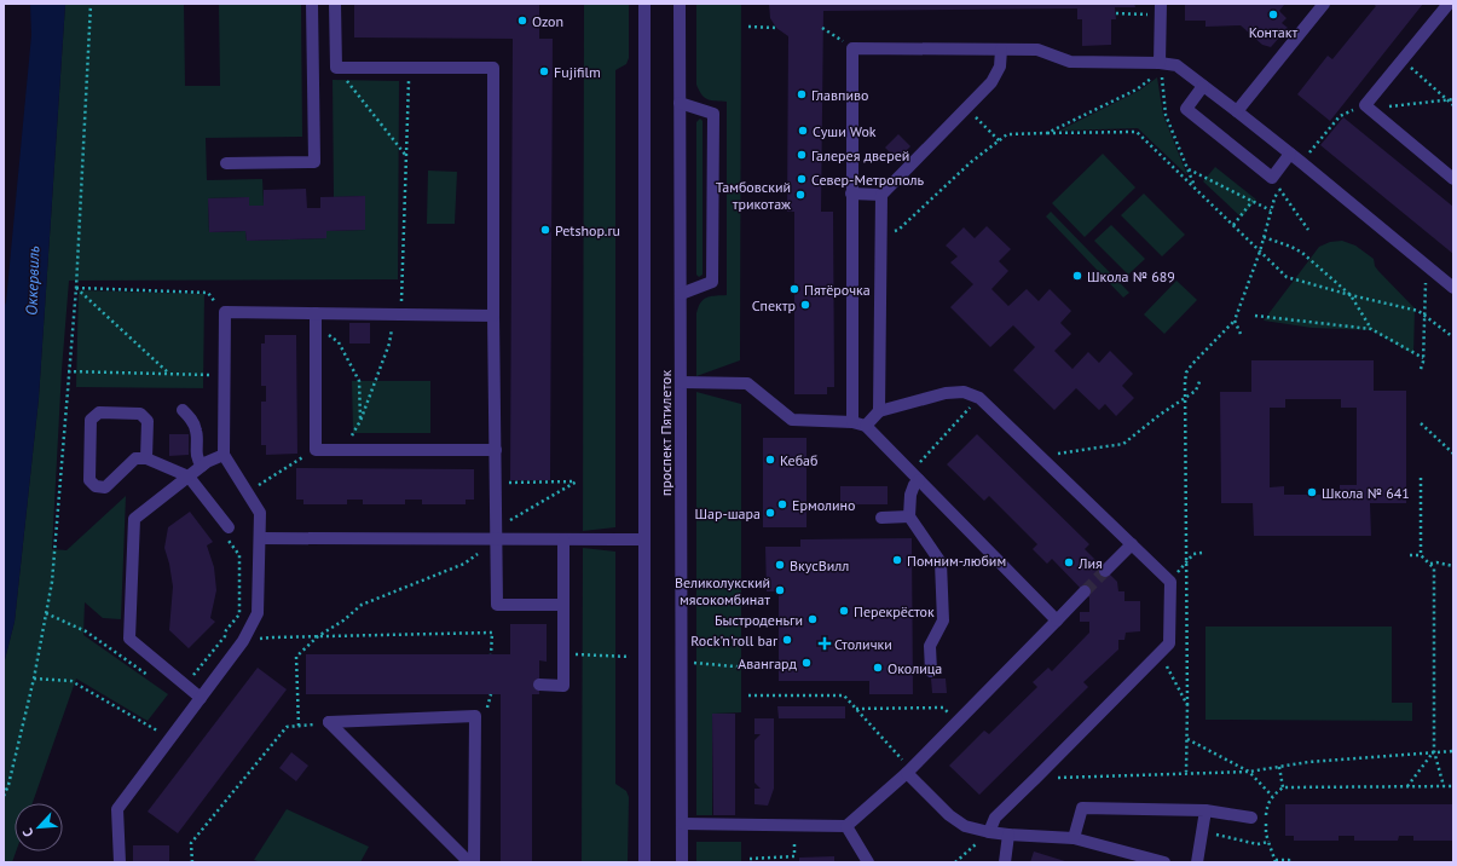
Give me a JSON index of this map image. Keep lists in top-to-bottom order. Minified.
{"streets":{"street":["проспект Пятилеток"]},"water":["Оккервиль"],"places":{"other":["Контакт","Ozon","Fujifilm","Главпиво","Суши Wok","Галерея дверей","Север-Метрополь","Тамбовский трикотаж","Petshop.ru","Школа № 689","Пятёрочка","Спектр","Кебаб","Школа № 641","Ермолино","Шар-шара","Помним-любим","Лия","ВкусВилл","Великолукский мясокомбинат","Перекрёсток","Быстроденьги","Rock'n'roll bar","Авангард","Околица"],"health":["Столички"]},"north":"bottom left"}
